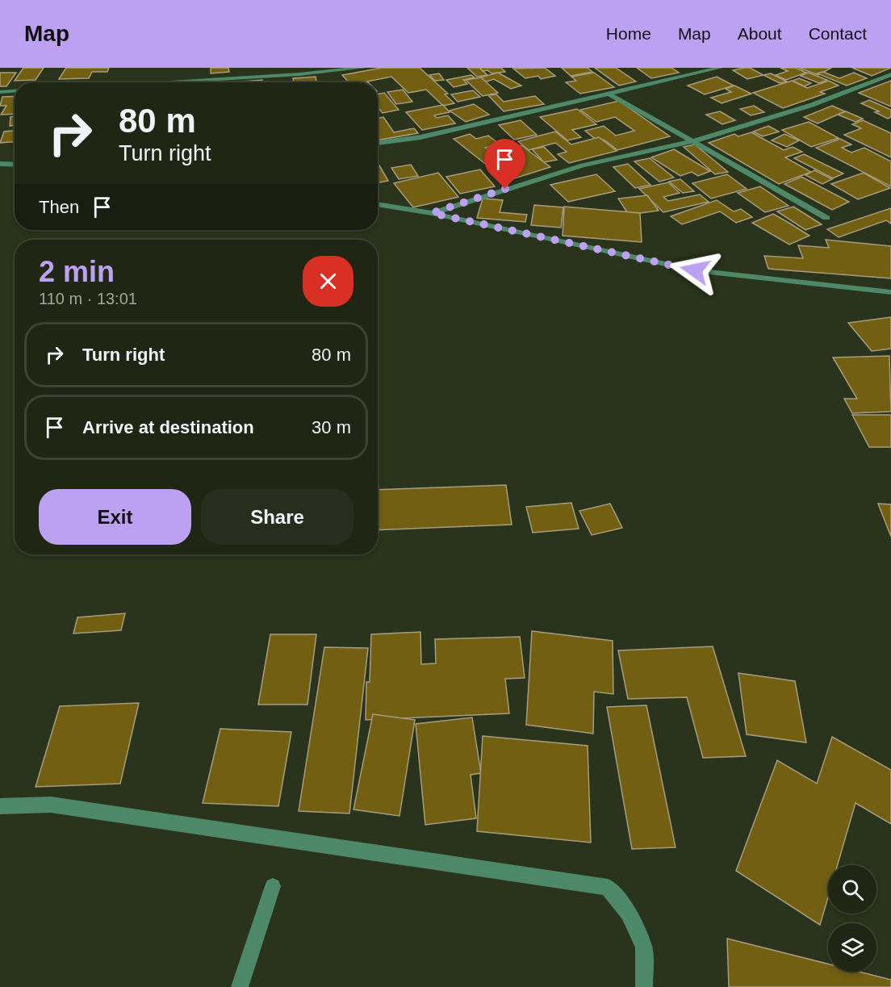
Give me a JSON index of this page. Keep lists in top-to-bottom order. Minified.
{"page":{"header":"Map","nav":["Home","Map","About","Contact"],"turn":["80 m","Turn right"],"then":"Then","heading":["2 min","110 m · 13:01"],"list":[{"name":"Turn right","value":"80 m"},{"name":"Arrive at destination","value":"30 m"}],"buttons":["Exit","Share"]}}
